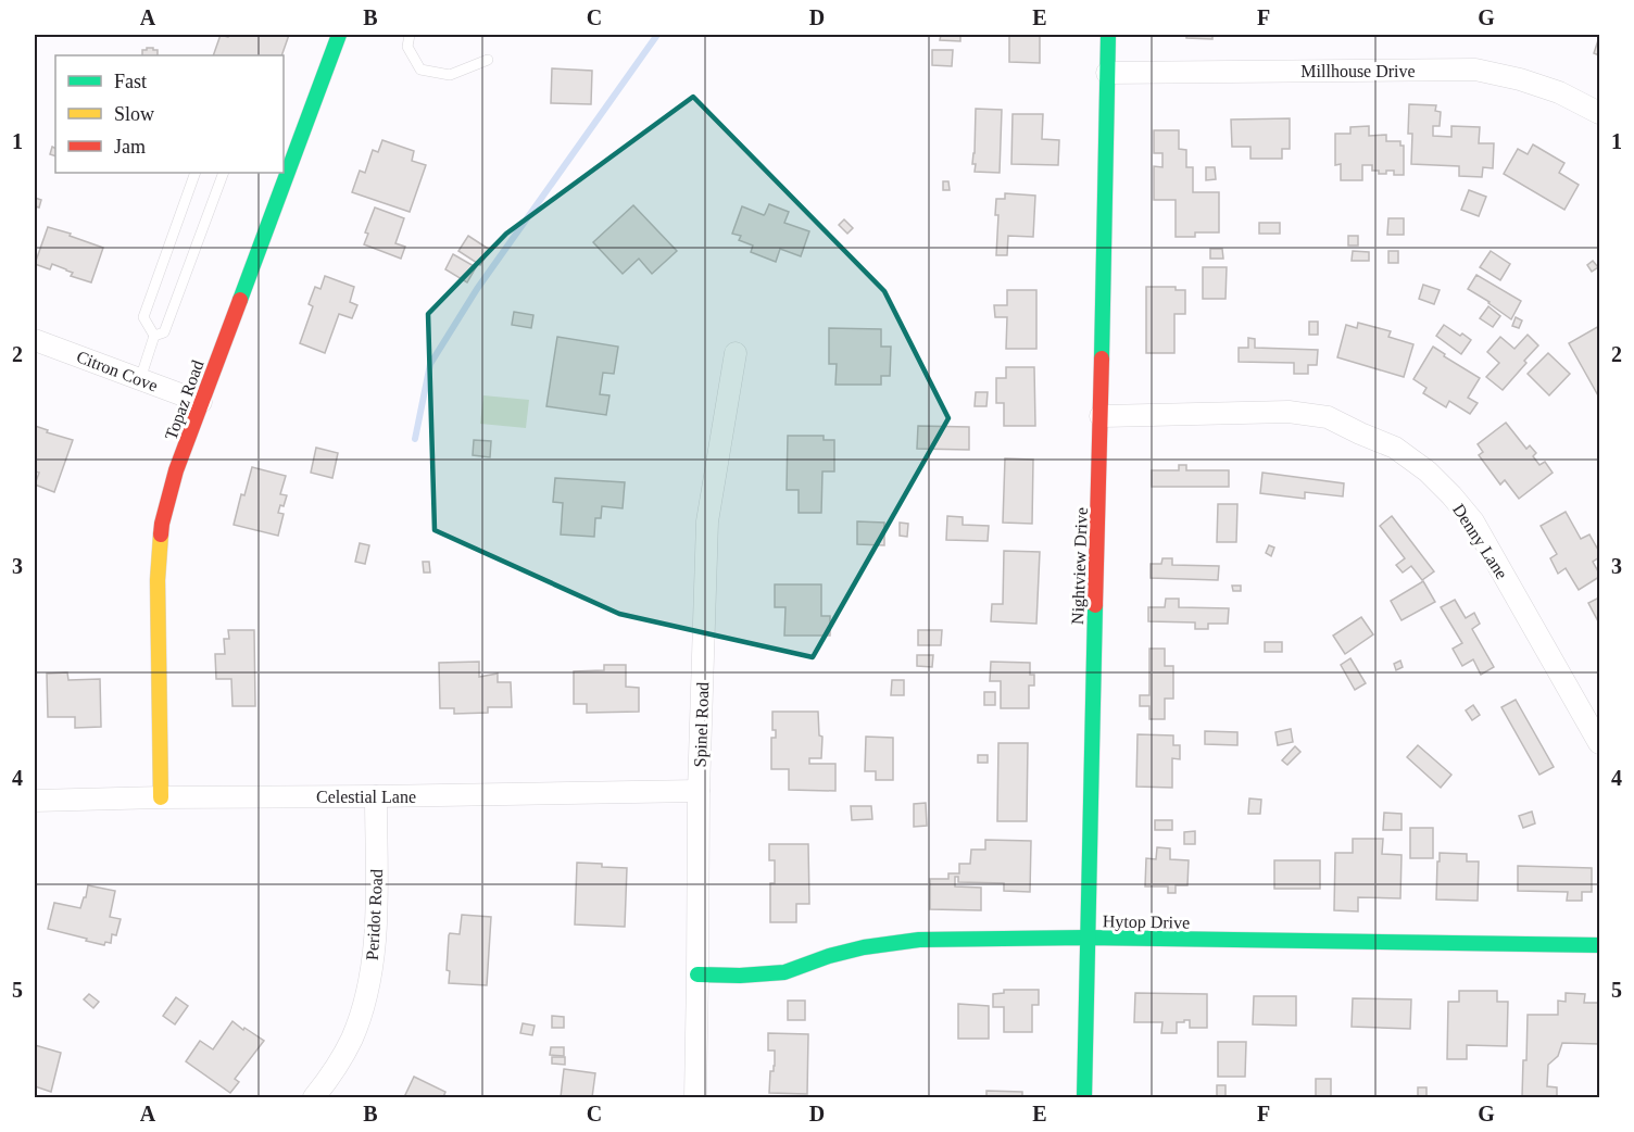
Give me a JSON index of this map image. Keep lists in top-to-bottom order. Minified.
{"streets":{"street":["Millhouse Drive","Citron Cove","Topaz Road","Denny Lane","Nightview Drive","Spinel Road","Celestial Lane","Peridot Road","Hytop Drive"]},"crossings":[["Millhouse Drive","Nightview Drive"],["Citron Cove","Topaz Road"],["Topaz Road","Celestial Lane"],["Denny Lane","Nightview Drive"],["Nightview Drive","Hytop Drive"],["Spinel Road","Celestial Lane"],["Spinel Road","Hytop Drive"],["Celestial Lane","Peridot Road"]],"legend":["Fast","Slow","Jam"],"grid":{"columns":["A","B","C","D","E","F","G"],"rows":["1","2","3","4","5"]}}
